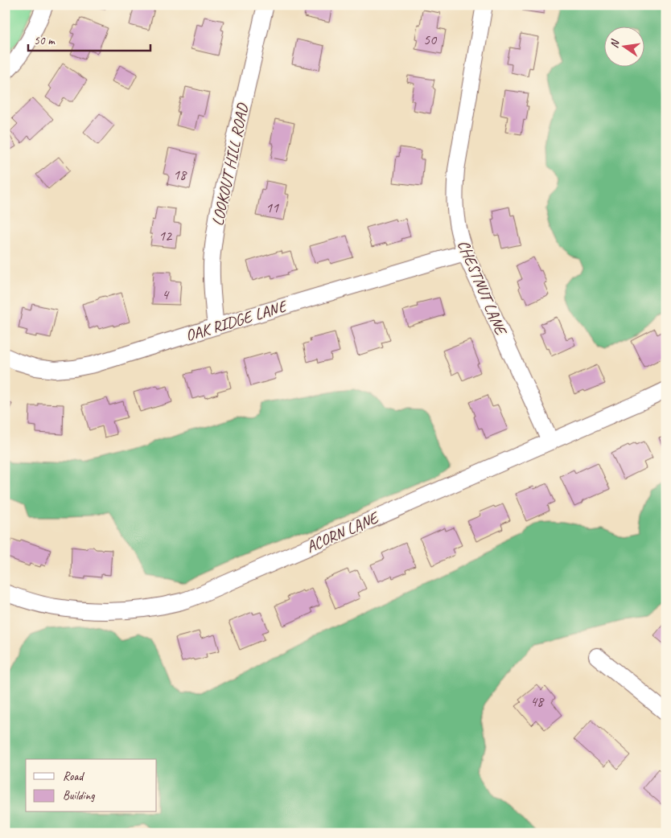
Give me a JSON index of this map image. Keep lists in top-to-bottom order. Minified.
{"streets":{"street":["LOOKOUT HILL ROAD","CHESTNUT LANE","OAK RIDGE LANE","ACORN LANE"]},"crossings":[["LOOKOUT HILL ROAD","OAK RIDGE LANE"],["CHESTNUT LANE","OAK RIDGE LANE"],["CHESTNUT LANE","ACORN LANE"]],"house_numbers":["50","18","11","12","4","48"],"legend":["Road","Building"],"scale_bar":"50 m","north":"left"}
